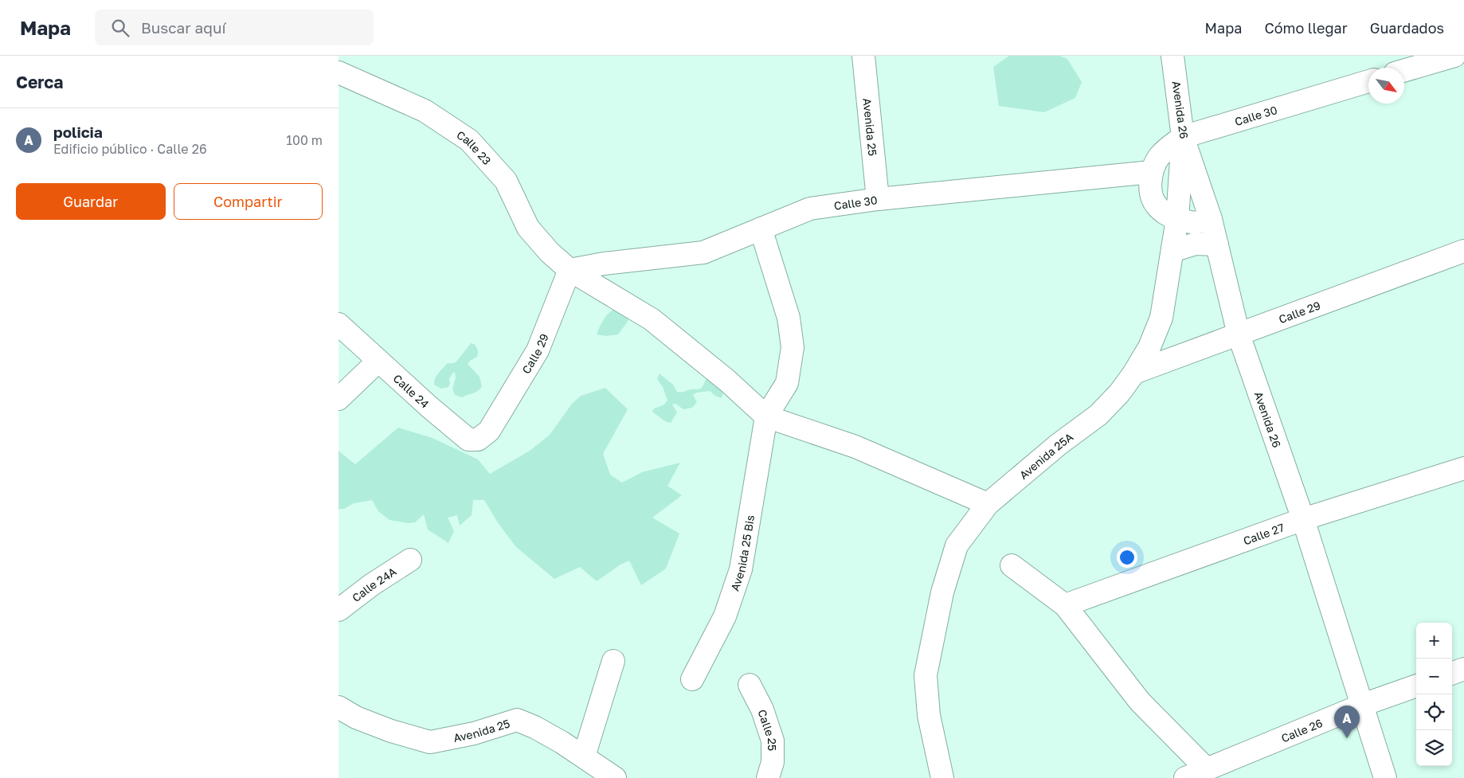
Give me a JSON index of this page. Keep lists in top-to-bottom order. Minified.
{"streets":{"street":["Avenida 26","Calle 30","Avenida 25","Calle 23","Calle 29","Calle 24","Avenida 25A","Calle 27","Avenida 25 Bis","Calle 24A","Calle 26","Calle 25"]},"crossings":[["Avenida 26","Calle 30"],["Avenida 26","Calle 29"],["Avenida 26","Avenida 25A"],["Avenida 26","Calle 27"],["Avenida 26","Calle 26"],["Calle 30","Avenida 25"],["Calle 30","Calle 23"],["Calle 30","Calle 29"],["Calle 30","Avenida 25A"],["Calle 23","Calle 29"],["Calle 23","Avenida 25 Bis"],["Calle 29","Calle 24"],["Calle 29","Avenida 25A"]],"north":"bottom right","page":{"header":"Mapa","search":"Buscar aquí","nav":["Mapa","Cómo llegar","Guardados"],"heading":"Cerca","list":[{"mark":"A","name":"policia","note":"Edificio público · Calle 26","value":"100 m"}],"buttons":["Guardar","Compartir"],"map_buttons":["+","−"],"pins":"A"}}
